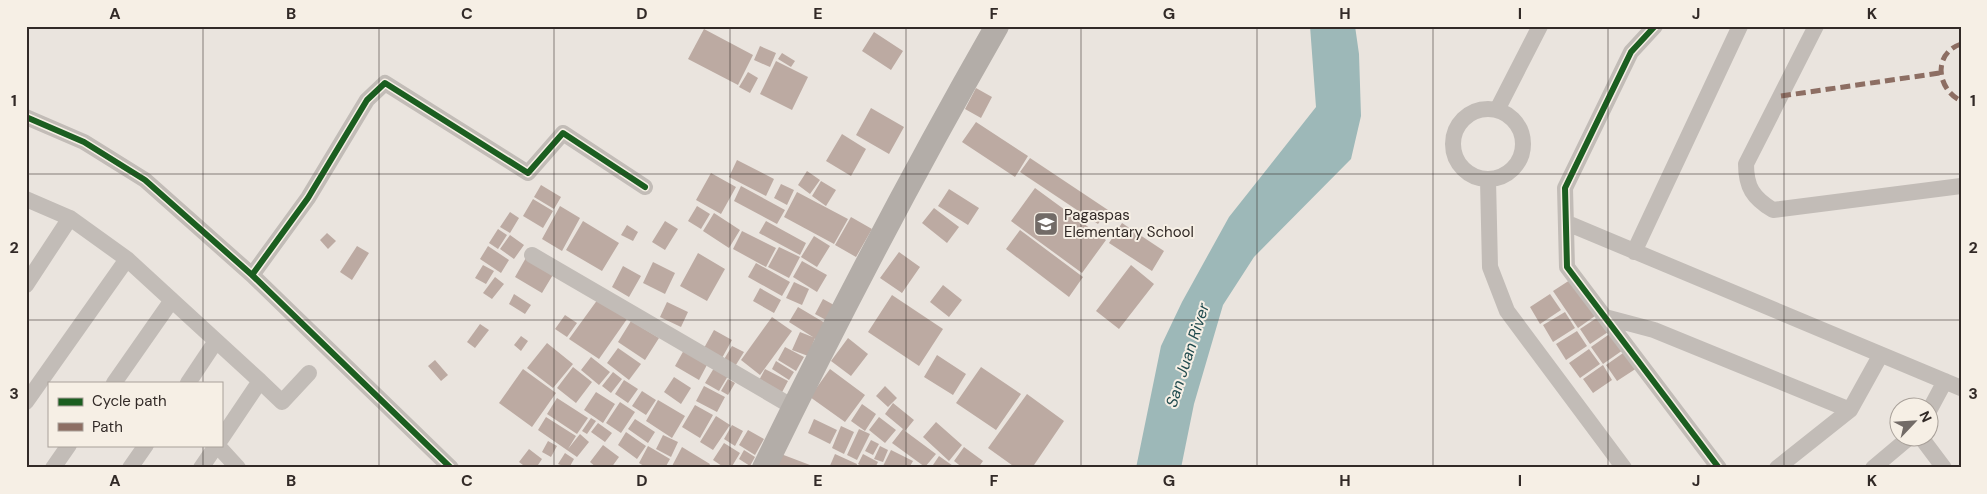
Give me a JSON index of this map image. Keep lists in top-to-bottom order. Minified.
{"water":["San Juan River"],"places":{"school or university":["Pagaspas Elementary School"]},"legend":["Cycle path","Path"],"north":"top right","grid":{"columns":["A","B","C","D","E","F","G","H","I","J","K"],"rows":["1","2","3"]}}
